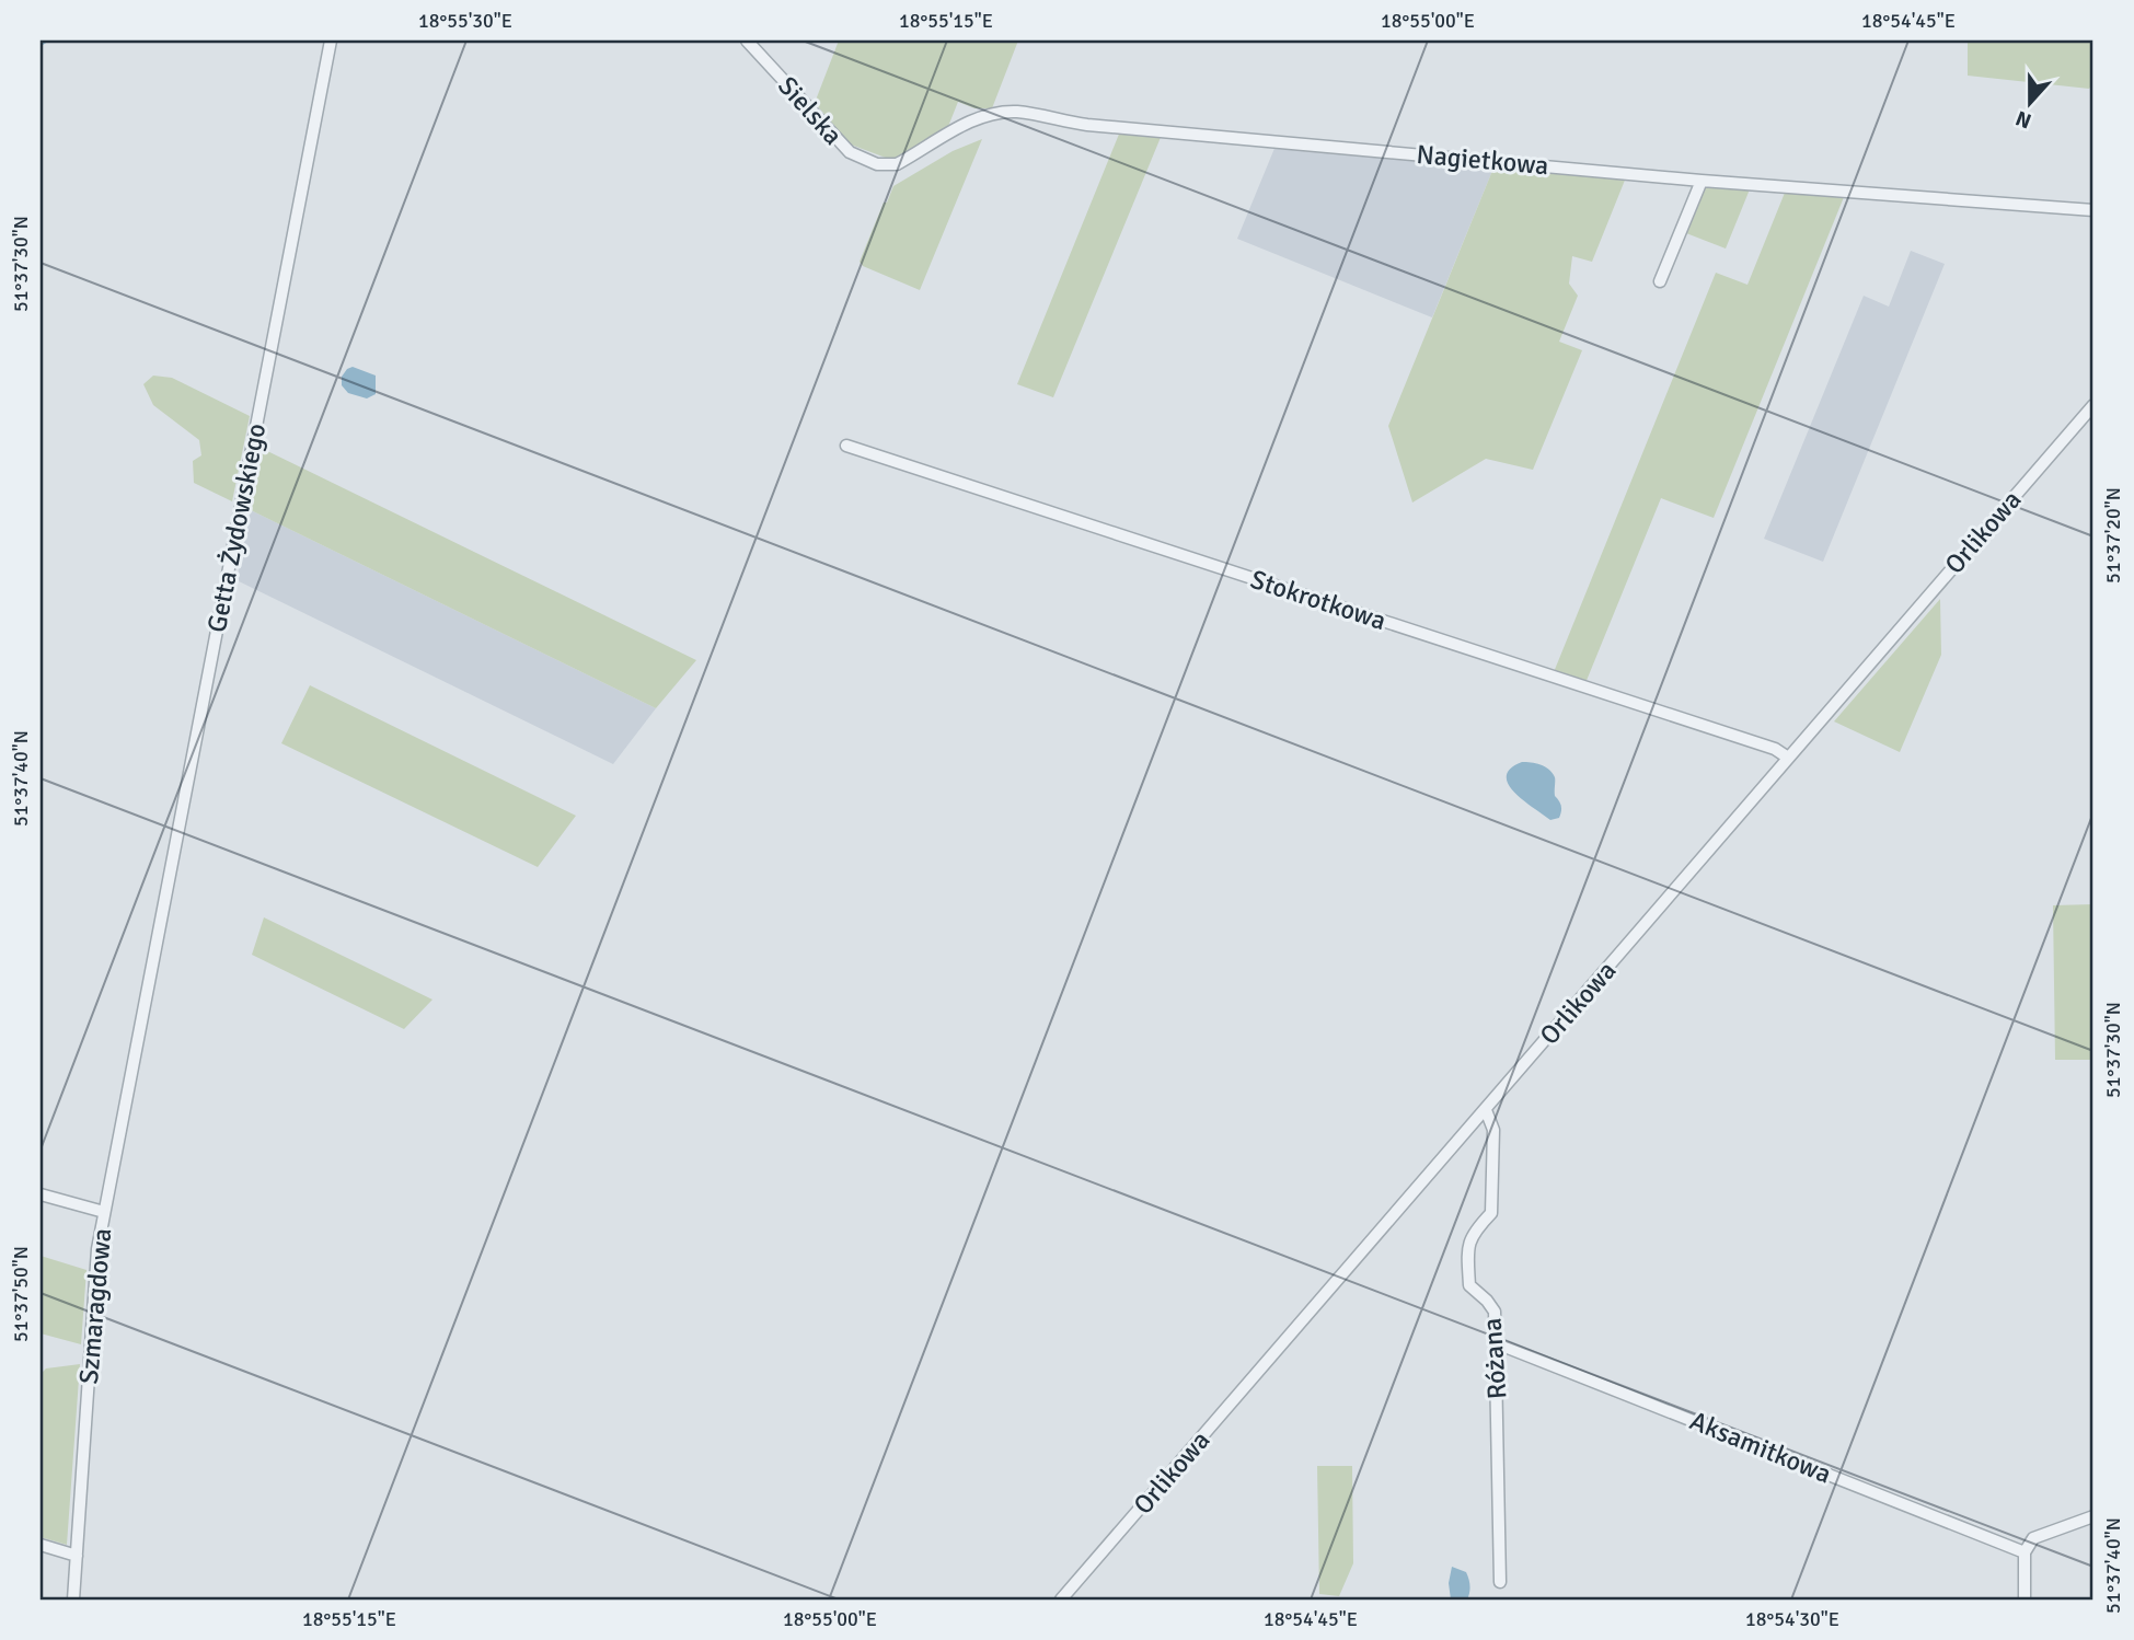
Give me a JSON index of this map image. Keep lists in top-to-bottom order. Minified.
{"streets":{"street":["Sielska","Nagietkowa","Getta Żydowskiego","Orlikowa","Stokrotkowa","Szmaragdowa","Różana","Aksamitkowa"]},"crossings":[["Sielska","Nagietkowa"],["Getta Żydowskiego","Szmaragdowa"],["Orlikowa","Stokrotkowa"],["Orlikowa","Różana"],["Różana","Aksamitkowa"]],"north":"bottom","coordinates":["18°55'30\"E","18°55'15\"E","18°55'00\"E","18°54'45\"E","51°37'30\"N","51°37'20\"N","51°37'40\"N","51°37'50\"N","18°54'30\"E"]}
